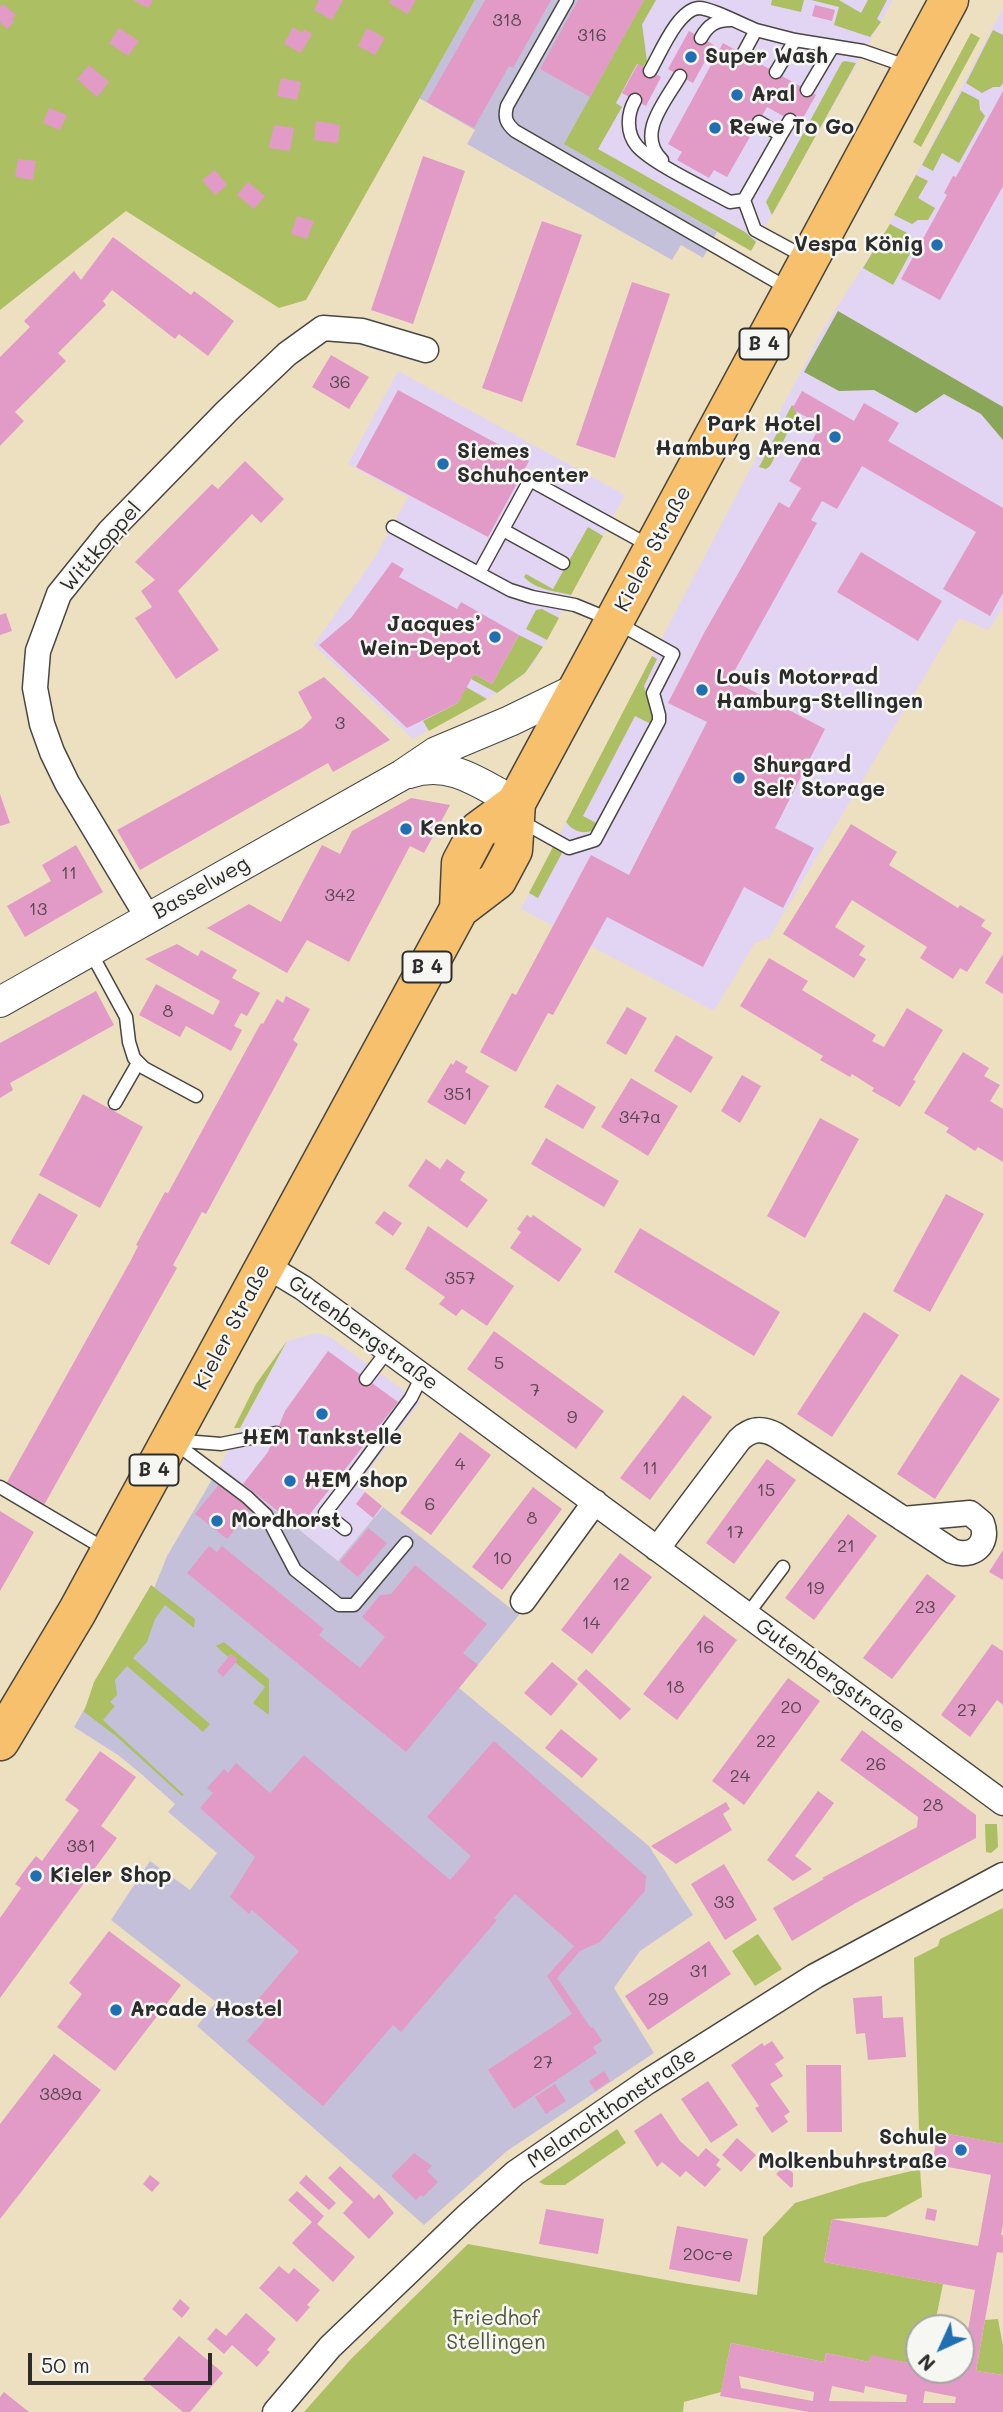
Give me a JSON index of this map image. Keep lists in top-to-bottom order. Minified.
{"streets":{"main road":["B 4","Kieler Straße"],"street":["Wittkoppel","Basselweg","Gutenbergstraße","Melanchthonstraße"]},"crossings":[["Wittkoppel","Basselweg"],["Kieler Straße","Basselweg"],["Kieler Straße","Gutenbergstraße"]],"parks":["Friedhof Stellingen"],"places":["Super Wash","Aral","Rewe To Go","Vespa König","Park Hotel Hamburg Arena","Siemes Schuhcenter","Jacques’ Wein-Depot","Louis Motorrad Hamburg-Stellingen","Shurgard Self Storage","Kenko","HEM Tankstelle","HEM shop","Mordhorst","Kieler Shop","Arcade Hostel","Schule Molkenbuhrstraße"],"house_numbers":["318","316","36","3","11","342","13","8","351","347a","357","5","7","9","4","11","15","6","8","17","21","10","12","19","23","14","16","18","20","27","22","26","24","28","381","33","31","29","27","389a","20c-e"],"scale_bar":"50 m","north":"bottom left"}
